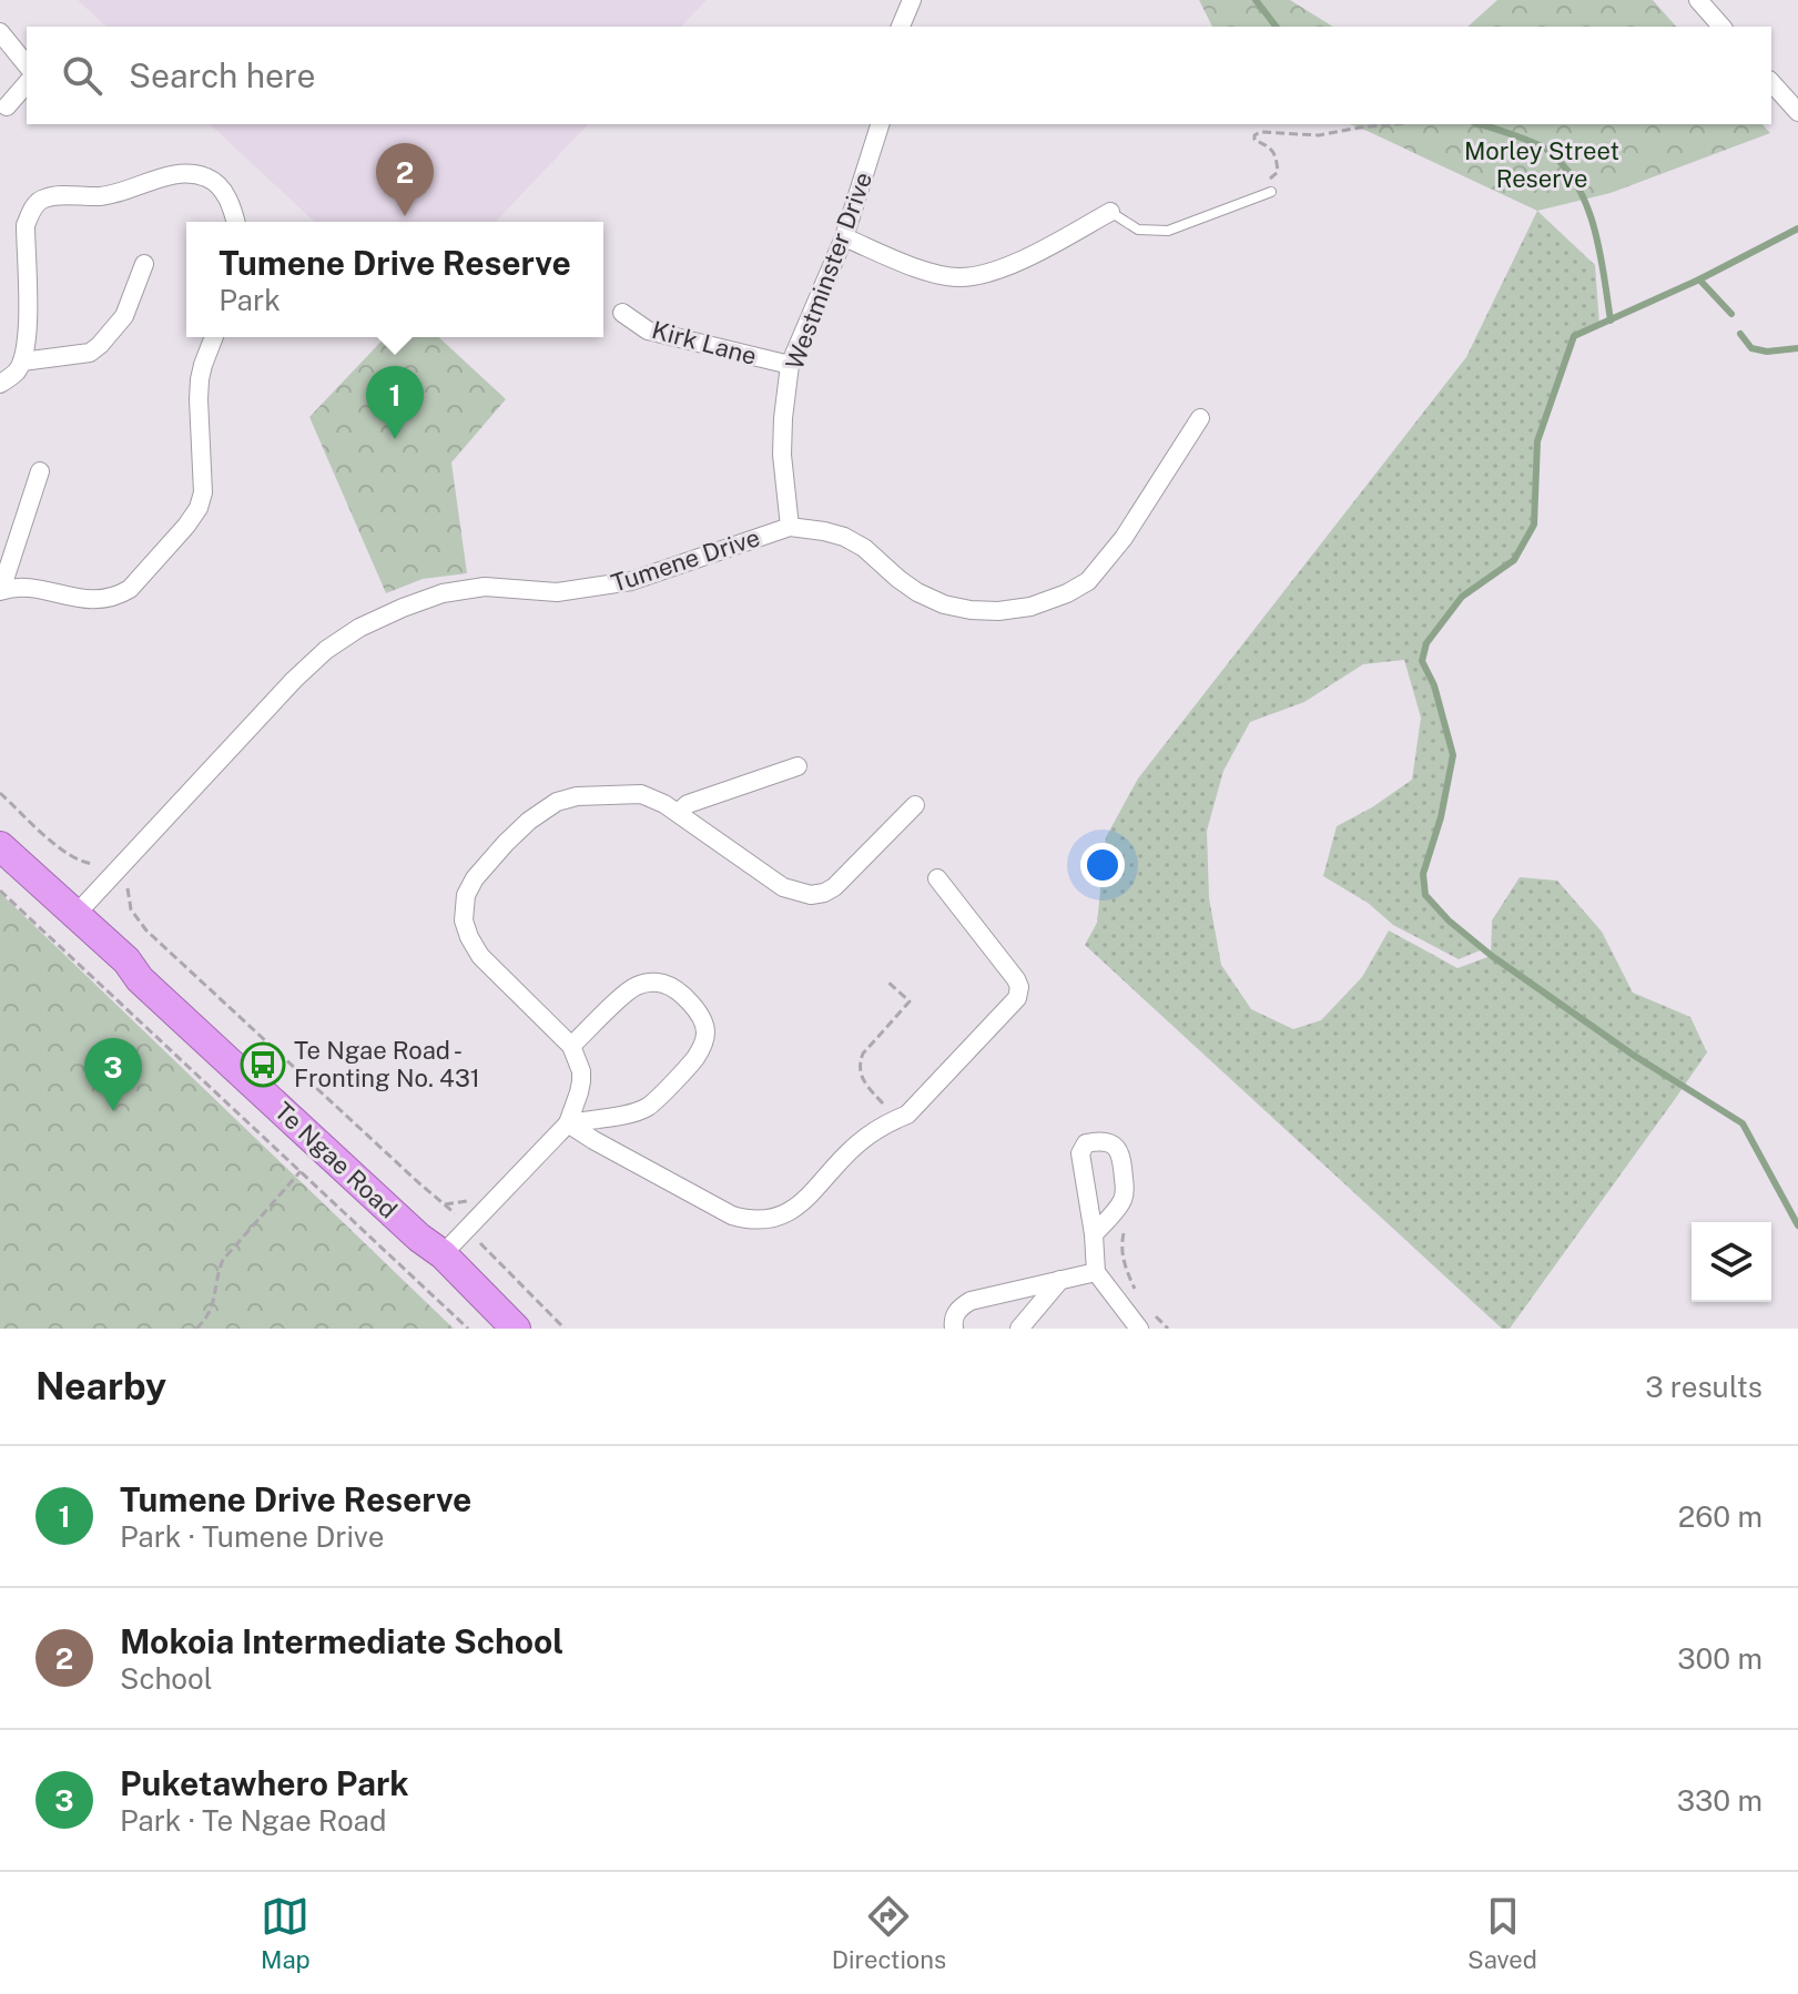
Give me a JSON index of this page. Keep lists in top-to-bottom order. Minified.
{"streets":{"highway":["Te Ngae Road"],"street":["Westminster Drive","Kirk Lane","Tumene Drive"]},"crossings":[["Westminster Drive","Kirk Lane"],["Westminster Drive","Tumene Drive"],["Tumene Drive","Te Ngae Road"]],"parks":["Morley Street Reserve"],"places":{"bus stop":["Te Ngae Road - Fronting No. 431"]},"page":{"search":"Search here","pins":["2","1","3"],"popup":["Tumene Drive Reserve","Park"],"heading":["Nearby","3 results"],"list":[{"mark":"1","name":"Tumene Drive Reserve","note":"Park · Tumene Drive","value":"260 m"},{"mark":"2","name":"Mokoia Intermediate School","note":"School","value":"300 m"},{"mark":"3","name":"Puketawhero Park","note":"Park · Te Ngae Road","value":"330 m"}],"nav":["Map","Directions","Saved"]}}
